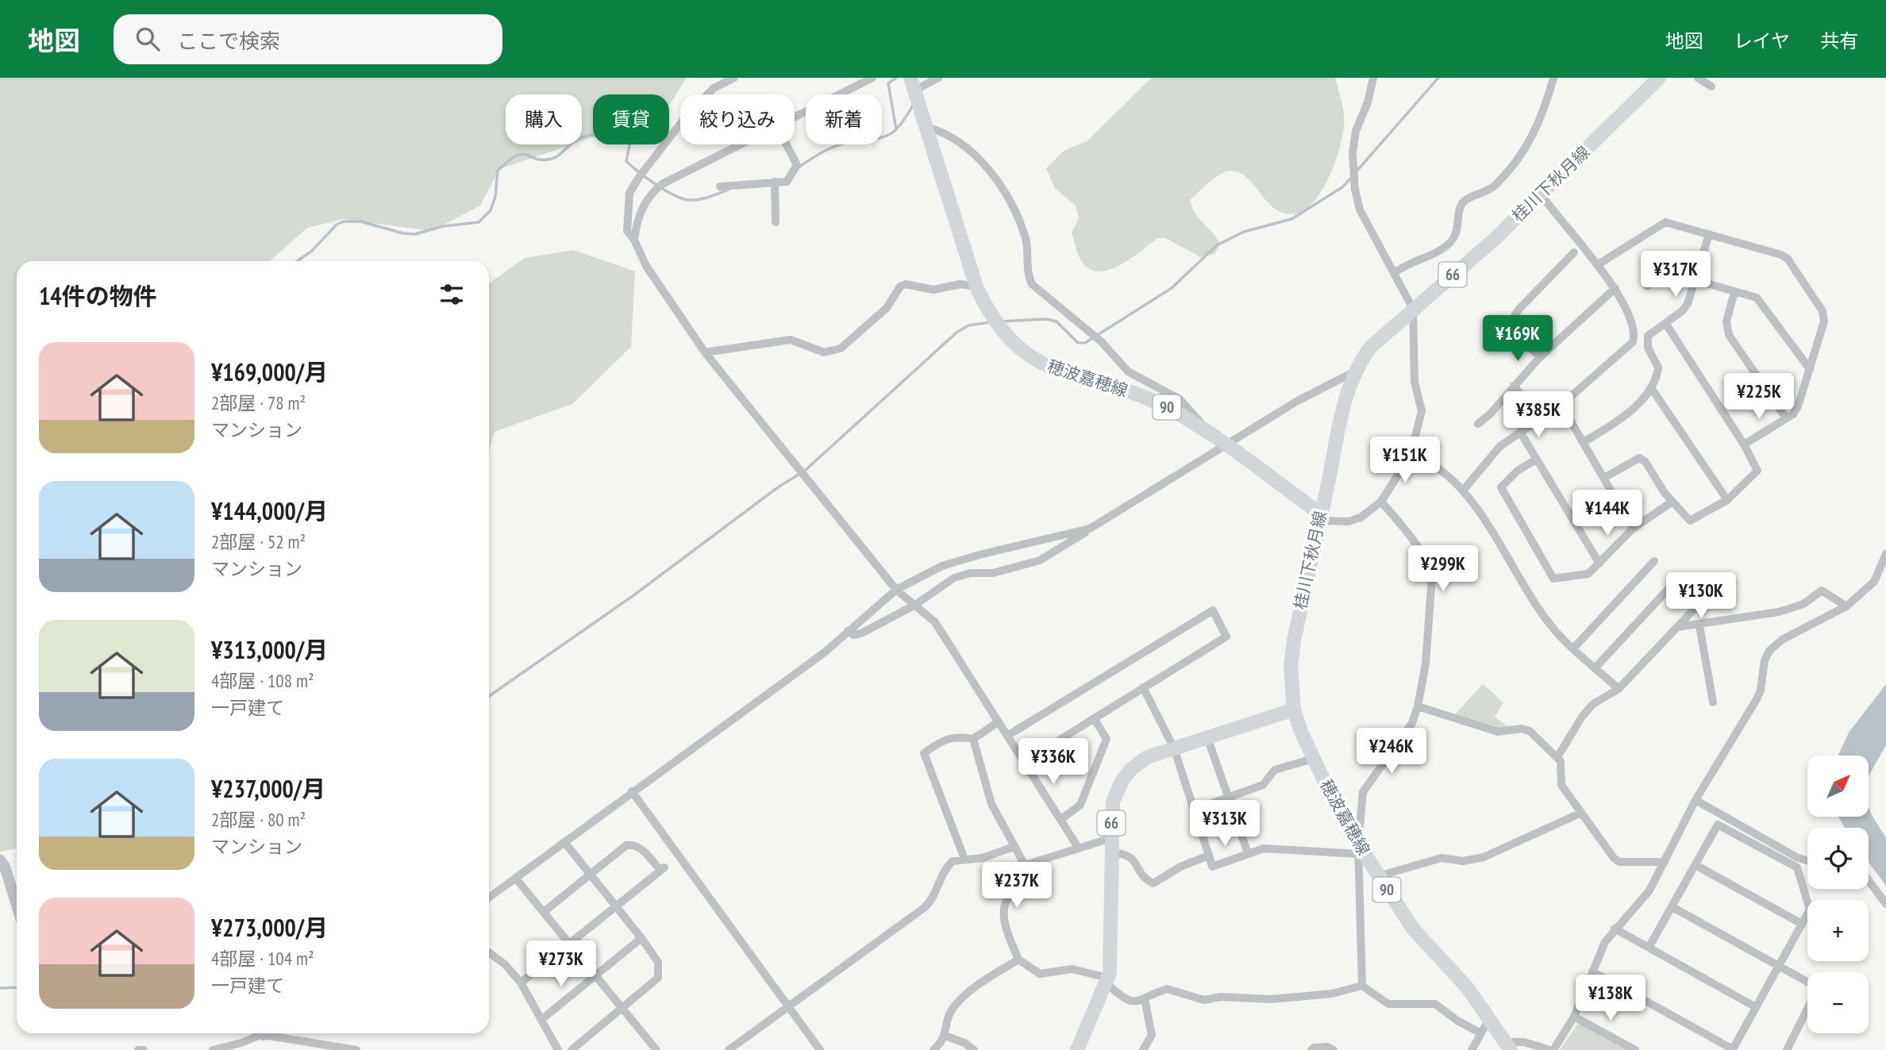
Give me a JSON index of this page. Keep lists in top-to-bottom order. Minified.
{"streets":{"main road":["桂川下秋月線","66","穂波嘉穂線","90"]},"crossings":[["桂川下秋月線","66"],["桂川下秋月線","穂波嘉穂線"],["66","穂波嘉穂線"]],"north":"top right","page":{"header":"地図","search":"ここで検索","nav":["地図","レイヤ","共有"],"chip":["購入","賃貸","絞り込み","新着"],"price":["¥317K","¥169K","¥225K","¥385K","¥151K","¥144K","¥299K","¥130K","¥246K","¥336K","¥313K","¥237K","¥273K","¥138K"],"heading":"14件の物件","list":[{"name":"¥169,000/月","note":"2部屋 · 78 m² · マンション"},{"name":"¥144,000/月","note":"2部屋 · 52 m² · マンション"},{"name":"¥313,000/月","note":"4部屋 · 108 m² · 一戸建て"},{"name":"¥237,000/月","note":"2部屋 · 80 m² · マンション"},{"name":"¥273,000/月","note":"4部屋 · 104 m² · 一戸建て"}],"map_buttons":["+","−"]}}
